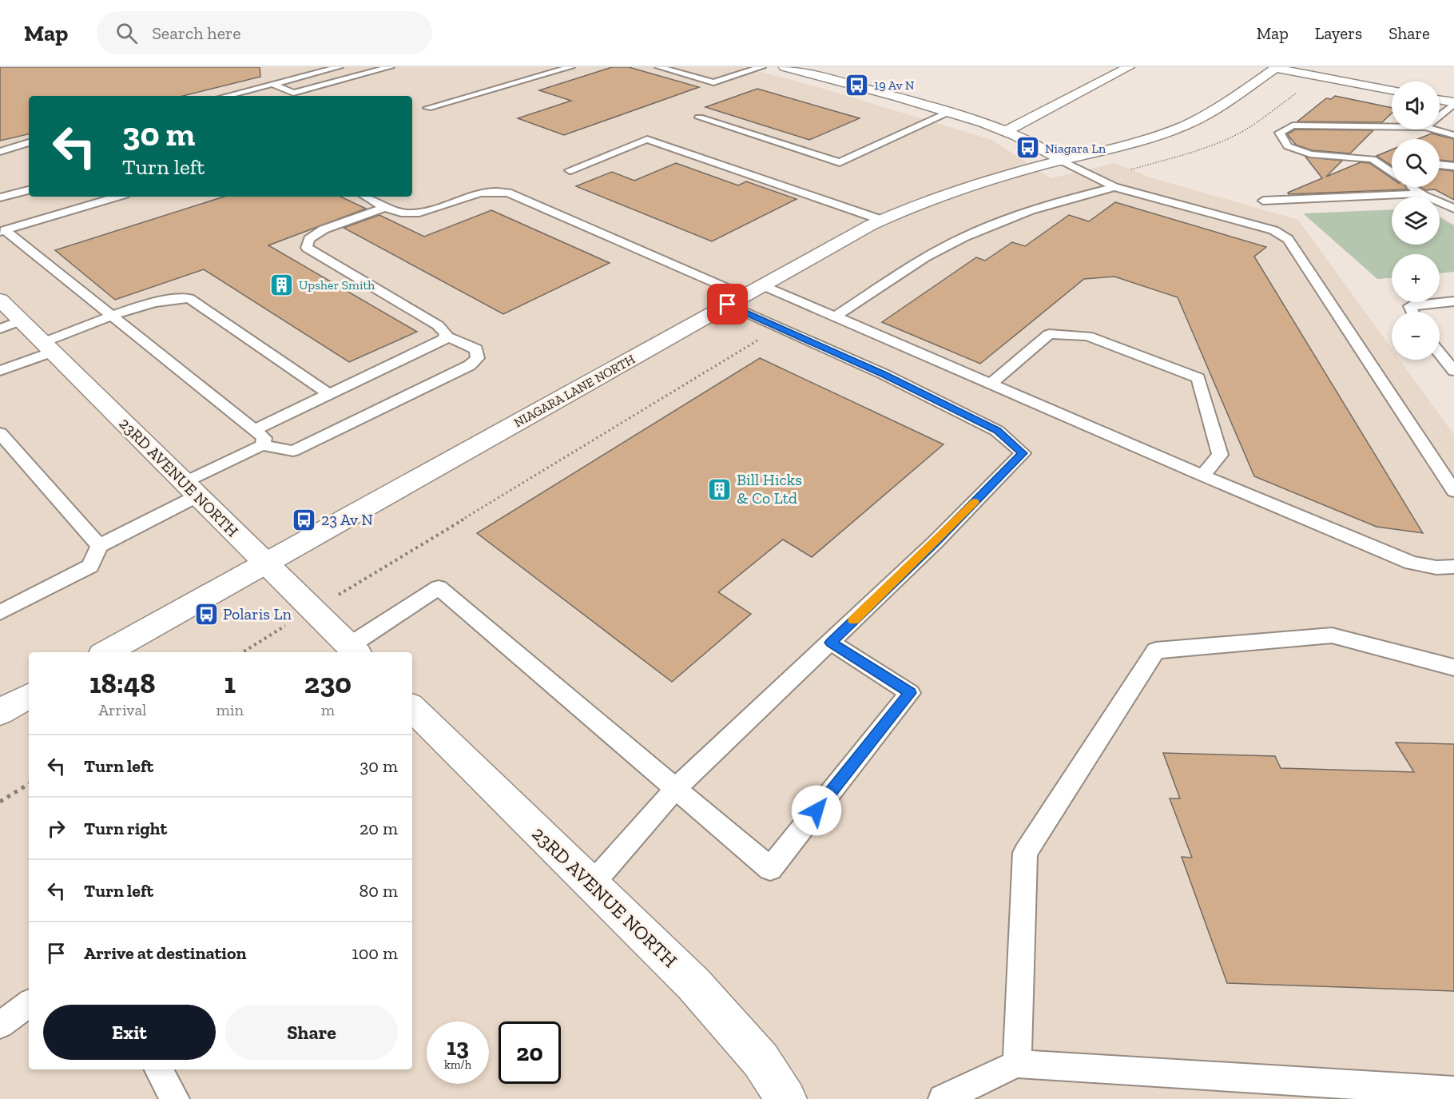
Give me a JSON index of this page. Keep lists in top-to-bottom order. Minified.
{"streets":{"street":["NIAGARA LANE NORTH","23RD AVENUE NORTH"]},"crossings":[["NIAGARA LANE NORTH","23RD AVENUE NORTH"]],"places":{"bus stop":["19 Av N","Niagara Ln","23 Av N","Polaris Ln"],"building":["Upsher Smith","Bill Hicks & Co Ltd"]},"page":{"header":"Map","search":"Search here","nav":["Map","Layers","Share"],"map_buttons":["+","−"],"turn":["30 m","Turn left"],"eta":["18:48","Arrival","1","min","230","m"],"list":[{"name":"Turn left","value":"30 m"},{"name":"Turn right","value":"20 m"},{"name":"Turn left","value":"80 m"},{"name":"Arrive at destination","value":"100 m"}],"buttons":["Exit","Share"],"speed":"13 km/h","limit":"20"}}
